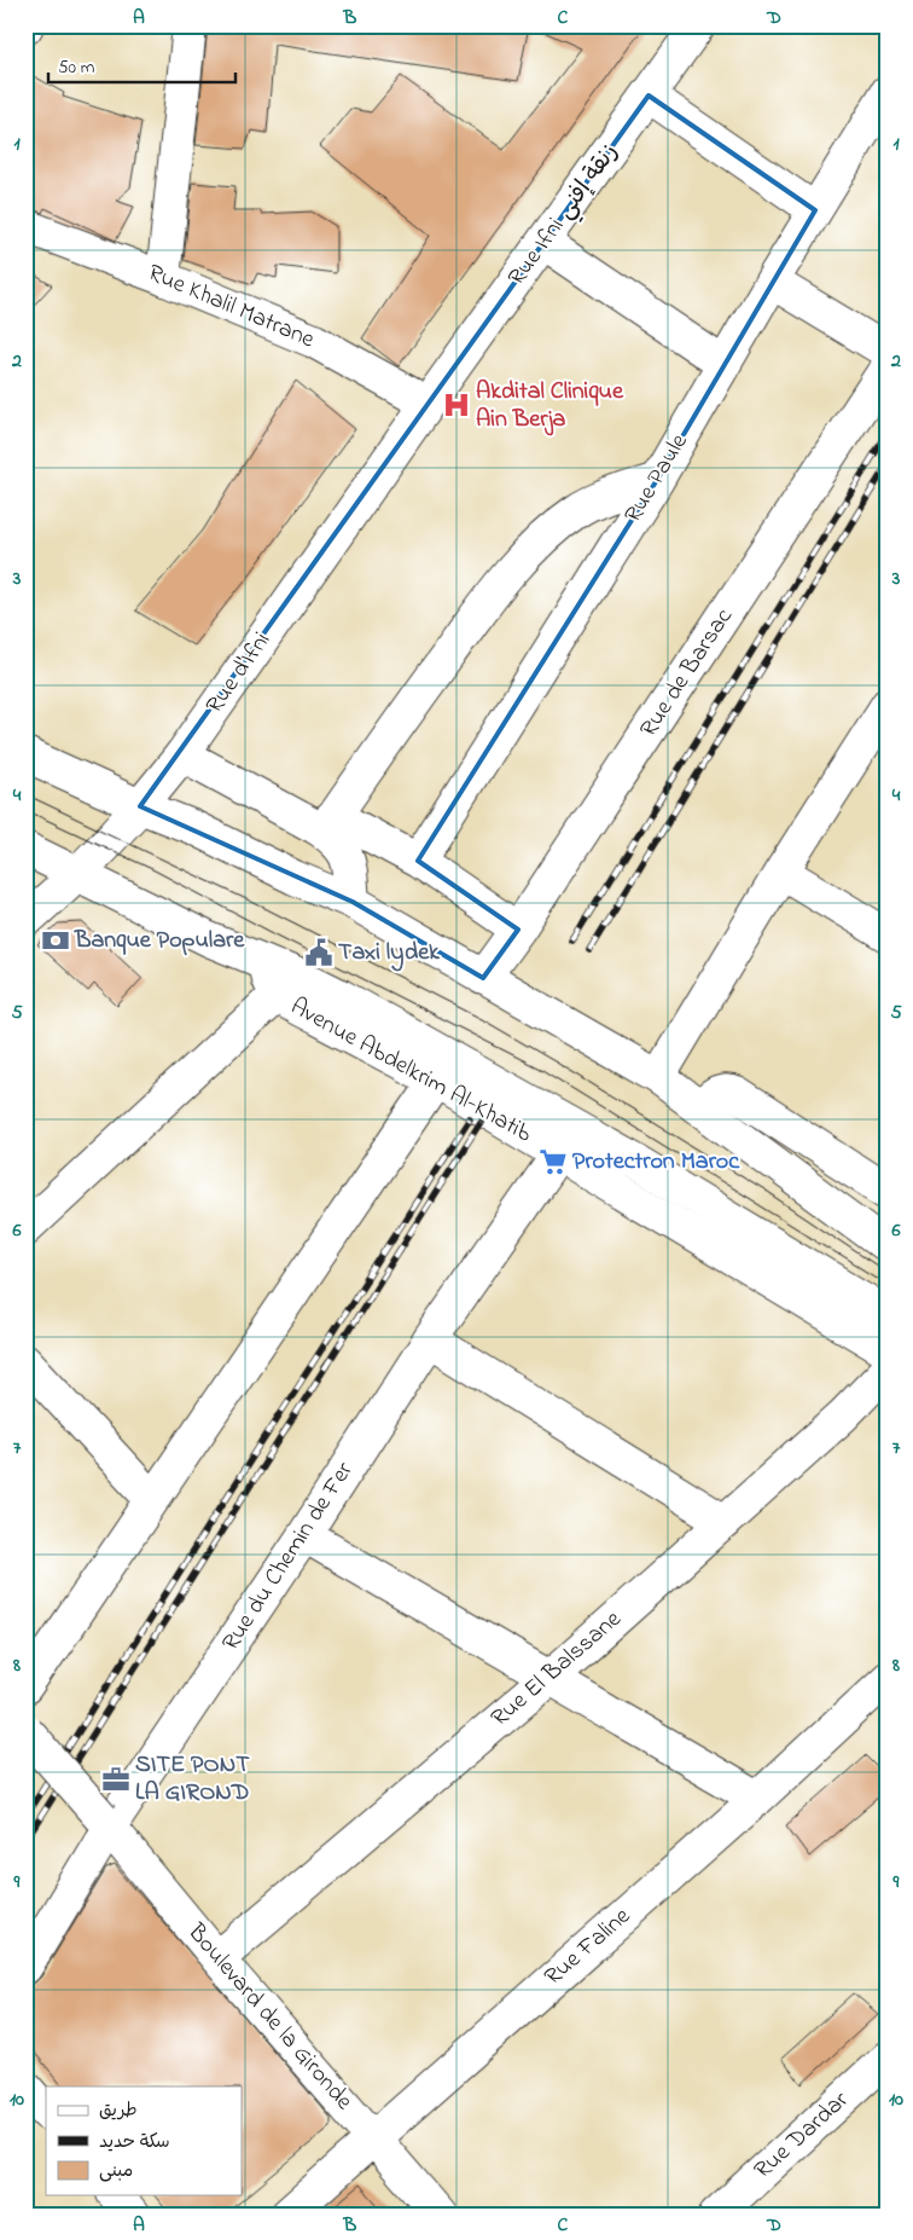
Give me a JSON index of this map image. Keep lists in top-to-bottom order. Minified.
{"streets":{"main road":["Rue Ifni زنقة إفني","Rue Khalil Matrane","Rue Paule","Rue d'Ifni","Rue de Barsac","Avenue Abdelkrim Al-Khatib","Rue du Chemin de Fer","Rue El Balssane","Rue Faline","Boulevard de la Gironde","Rue Dardar"]},"crossings":[["Rue Ifni زنقة إفني","Rue Khalil Matrane"],["Rue Ifni زنقة إفني","Rue d'Ifni"],["Rue Khalil Matrane","Rue d'Ifni"],["Avenue Abdelkrim Al-Khatib","Rue du Chemin de Fer"],["Rue du Chemin de Fer","Boulevard de la Gironde"],["Rue El Balssane","Boulevard de la Gironde"],["Rue Faline","Boulevard de la Gironde"]],"places":{"hospital":["Akdital Clinique Ain Berja"],"bank":["Banque Populare"],"public building":["Taxi lydek"],"supermarket":["Protectron Maroc"],"office":["SITE PONT LA GIROND"]},"legend":["طريق","سكة حديد","مبنى"],"scale_bar":"50 m","grid":{"columns":["A","B","C","D"],"rows":["1","2","3","4","5","6","7","8","9","10"]}}
